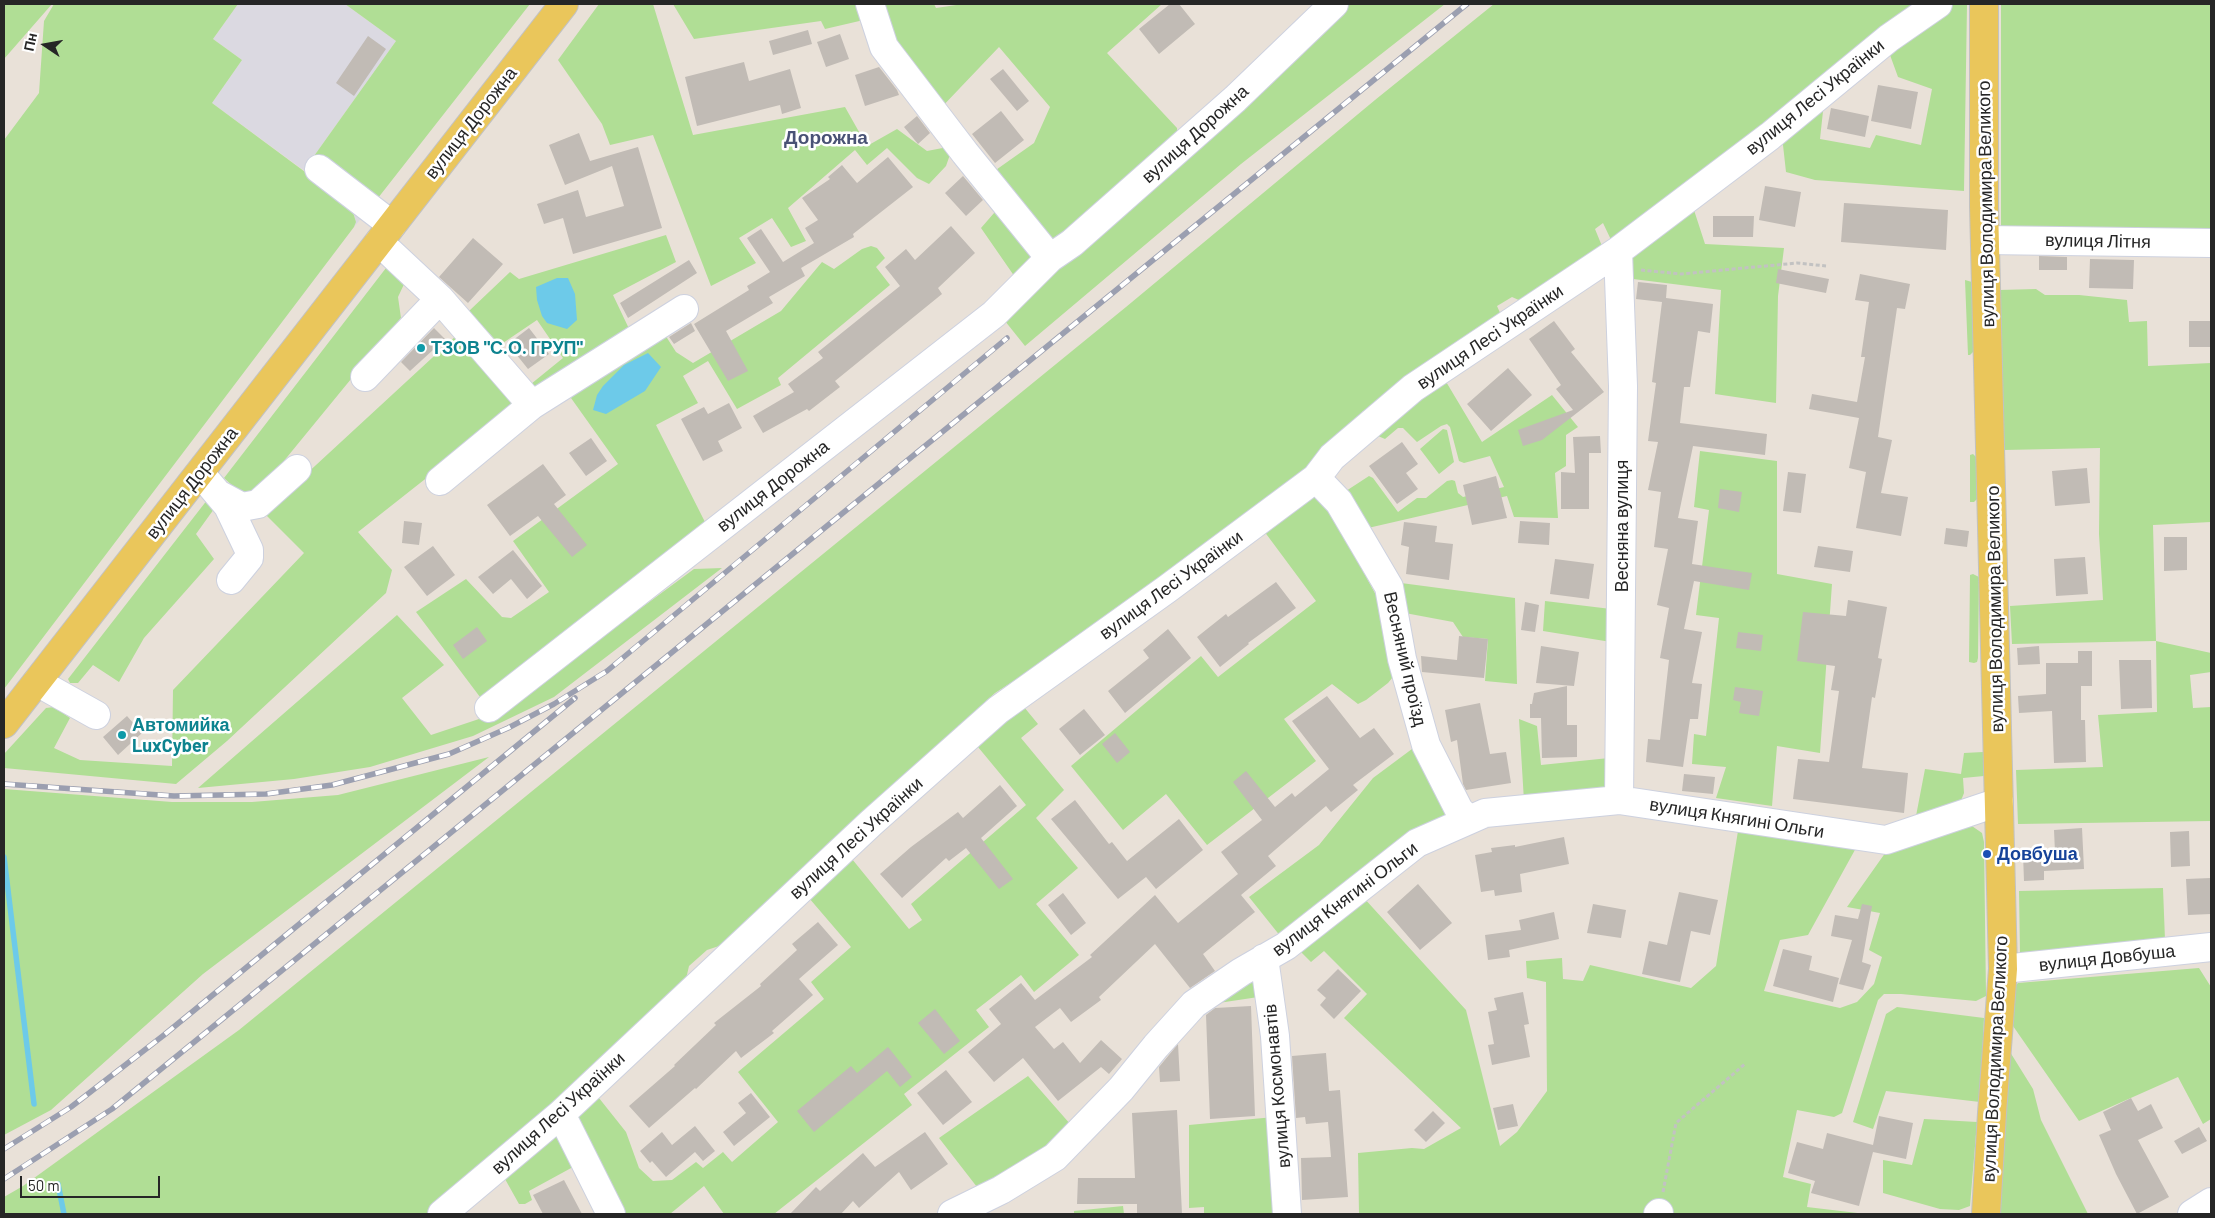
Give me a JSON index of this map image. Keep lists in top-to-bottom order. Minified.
{"streets":{"main road":["вулиця Дорожна","вулиця Володимира Великого"],"street":["вулиця Лесі Українки","вулиця Літня","Весняна вулиця","Весняний проїзд","вулиця Княгині Ольги","вулиця Довбуша","вулиця Космонавтів"]},"crossings":[["вулиця Лесі Українки","Весняна вулиця"],["вулиця Лесі Українки","Весняний проїзд"],["вулиця Володимира Великого","вулиця Літня"],["вулиця Володимира Великого","вулиця Княгині Ольги"],["вулиця Володимира Великого","вулиця Довбуша"],["Весняна вулиця","вулиця Княгині Ольги"],["Весняний проїзд","вулиця Княгині Ольги"],["вулиця Княгині Ольги","вулиця Космонавтів"]],"districts":["Дорожна"],"places":["ТЗОВ \"С.О. ГРУП\"","Автомийка LuxCyber","Довбуша"],"scale_bar":"50 m","north":"left"}
